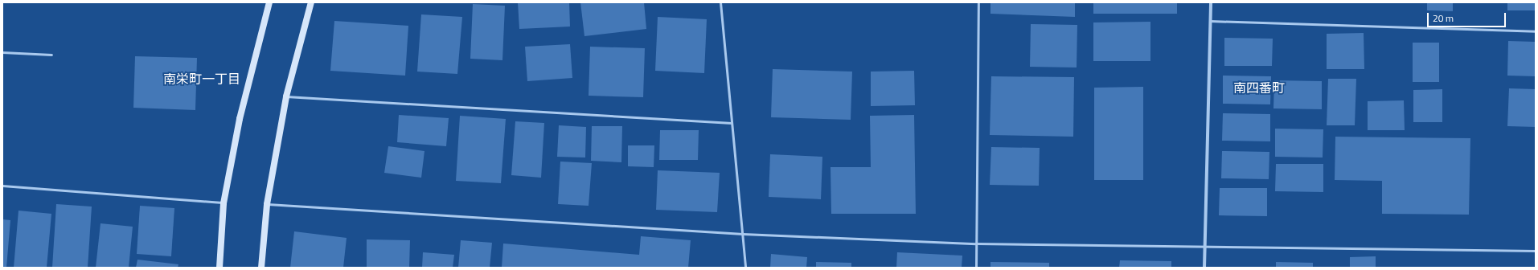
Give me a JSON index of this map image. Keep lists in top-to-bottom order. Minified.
{"districts":["南栄町一丁目","南四番町"],"scale_bar":"20 m"}
